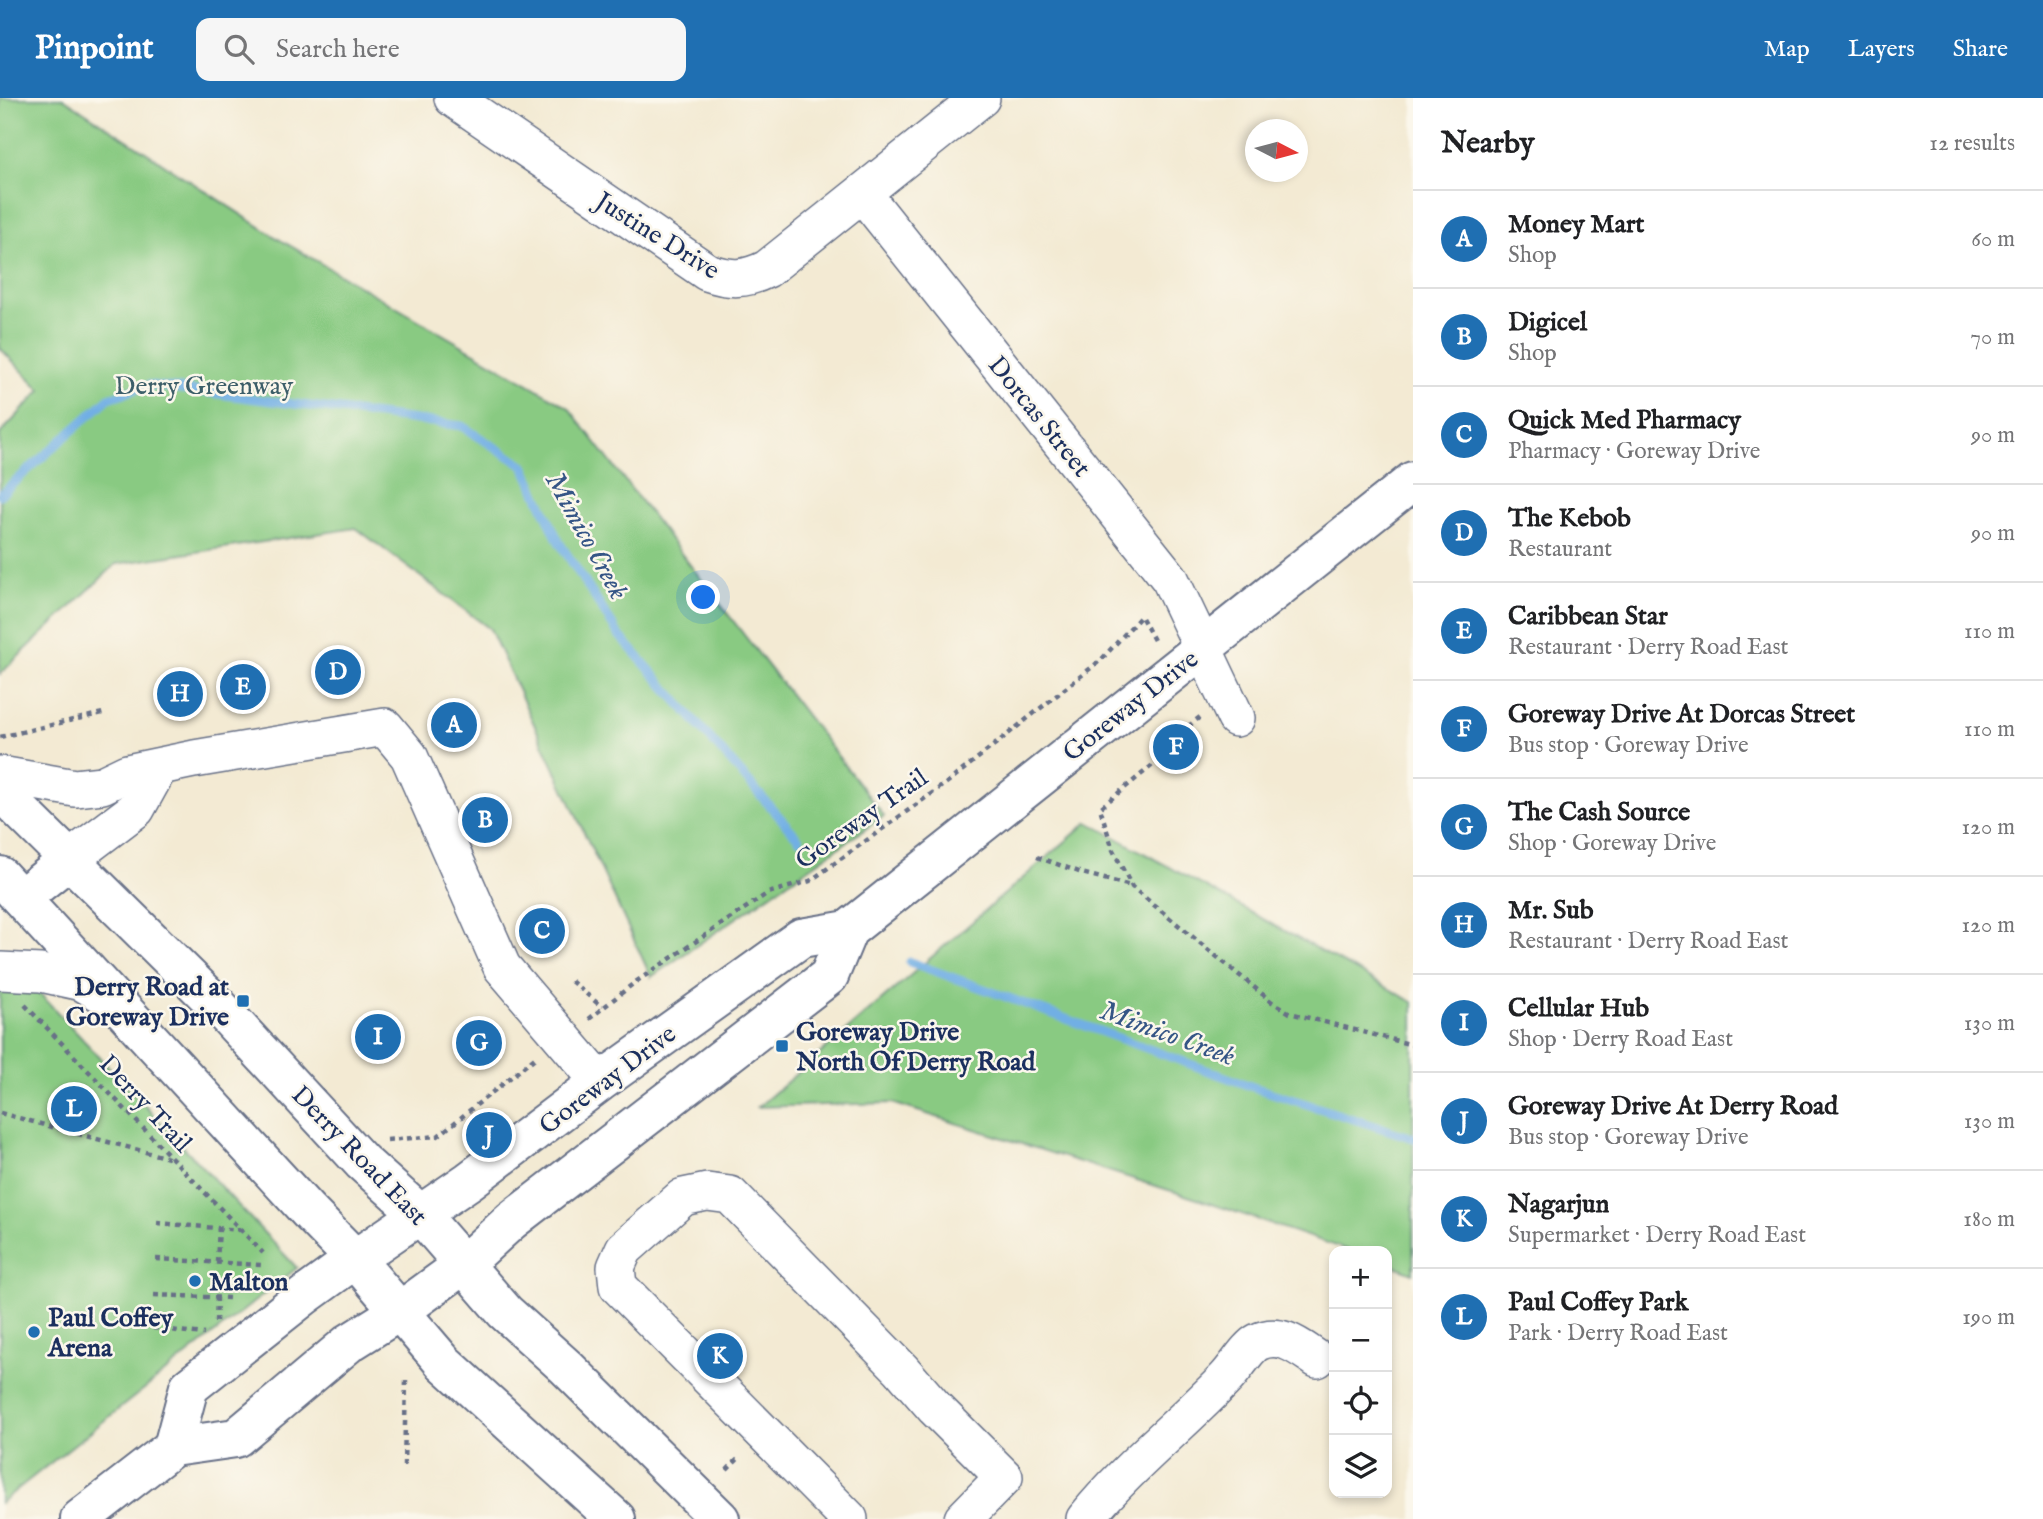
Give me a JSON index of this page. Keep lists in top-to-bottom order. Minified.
{"streets":{"main road":["Goreway Drive","Derry Road East"],"street":["Justine Drive","Dorcas Street"],"path":["Goreway Trail","Derry Trail"]},"crossings":[["Justine Drive","Dorcas Street"],["Dorcas Street","Goreway Drive"],["Goreway Drive","Derry Road East"]],"water":["Mimico Creek"],"parks":["Derry Greenway"],"places":{"transit":["Derry Road at Goreway Drive","Goreway Drive North Of Derry Road"],"other":["Malton","Paul Coffey Arena"]},"north":"right","page":{"header":"Pinpoint","search":"Search here","nav":["Map","Layers","Share"],"heading":["Nearby","12 results"],"list":[{"mark":"A","name":"Money Mart","note":"Shop","value":"60 m"},{"mark":"B","name":"Digicel","note":"Shop","value":"70 m"},{"mark":"C","name":"Quick Med Pharmacy","note":"Pharmacy · Goreway Drive","value":"90 m"},{"mark":"D","name":"The Kebob","note":"Restaurant","value":"90 m"},{"mark":"E","name":"Caribbean Star","note":"Restaurant · Derry Road East","value":"110 m"},{"mark":"F","name":"Goreway Drive At Dorcas Street","note":"Bus stop · Goreway Drive","value":"110 m"},{"mark":"G","name":"The Cash Source","note":"Shop · Goreway Drive","value":"120 m"},{"mark":"H","name":"Mr. Sub","note":"Restaurant · Derry Road East","value":"120 m"},{"mark":"I","name":"Cellular Hub","note":"Shop · Derry Road East","value":"130 m"},{"mark":"J","name":"Goreway Drive At Derry Road","note":"Bus stop · Goreway Drive","value":"130 m"},{"mark":"K","name":"Nagarjun","note":"Supermarket · Derry Road East","value":"180 m"},{"mark":"L","name":"Paul Coffey Park","note":"Park · Derry Road East","value":"190 m"}],"pins":["D","E","H","A","F","B","C","I","G","L","J","K"],"map_buttons":["+","−"]}}
